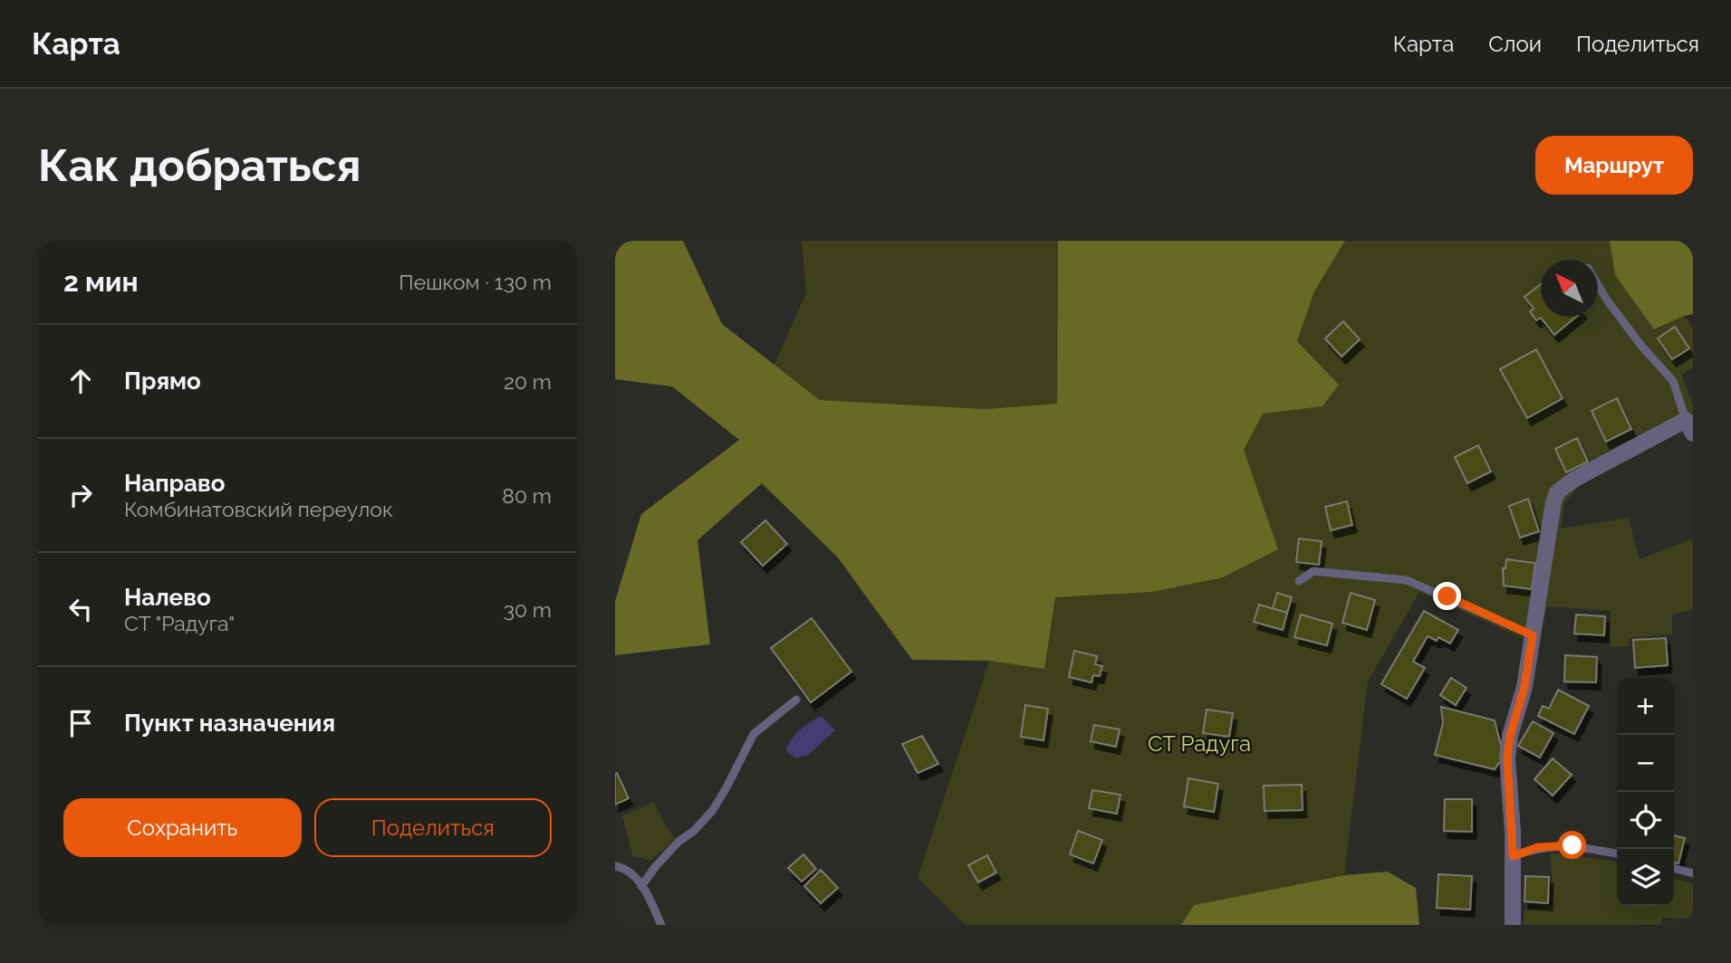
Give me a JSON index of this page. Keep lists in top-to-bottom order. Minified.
{"parks":["СТ Радуга"],"north":"top left","page":{"header":"Карта","nav":["Карта","Слои","Поделиться"],"buttons":["Маршрут",["Сохранить","Поделиться"]],"title":"Как добраться","heading":["2 мин","Пешком · 130 m"],"list":[["Прямо","20 m"],["Направо","Комбинатовский переулок","80 m"],["Налево","СТ \"Радуга\"","30 m"],"Пункт назначения"],"map_buttons":["+","−"]}}
